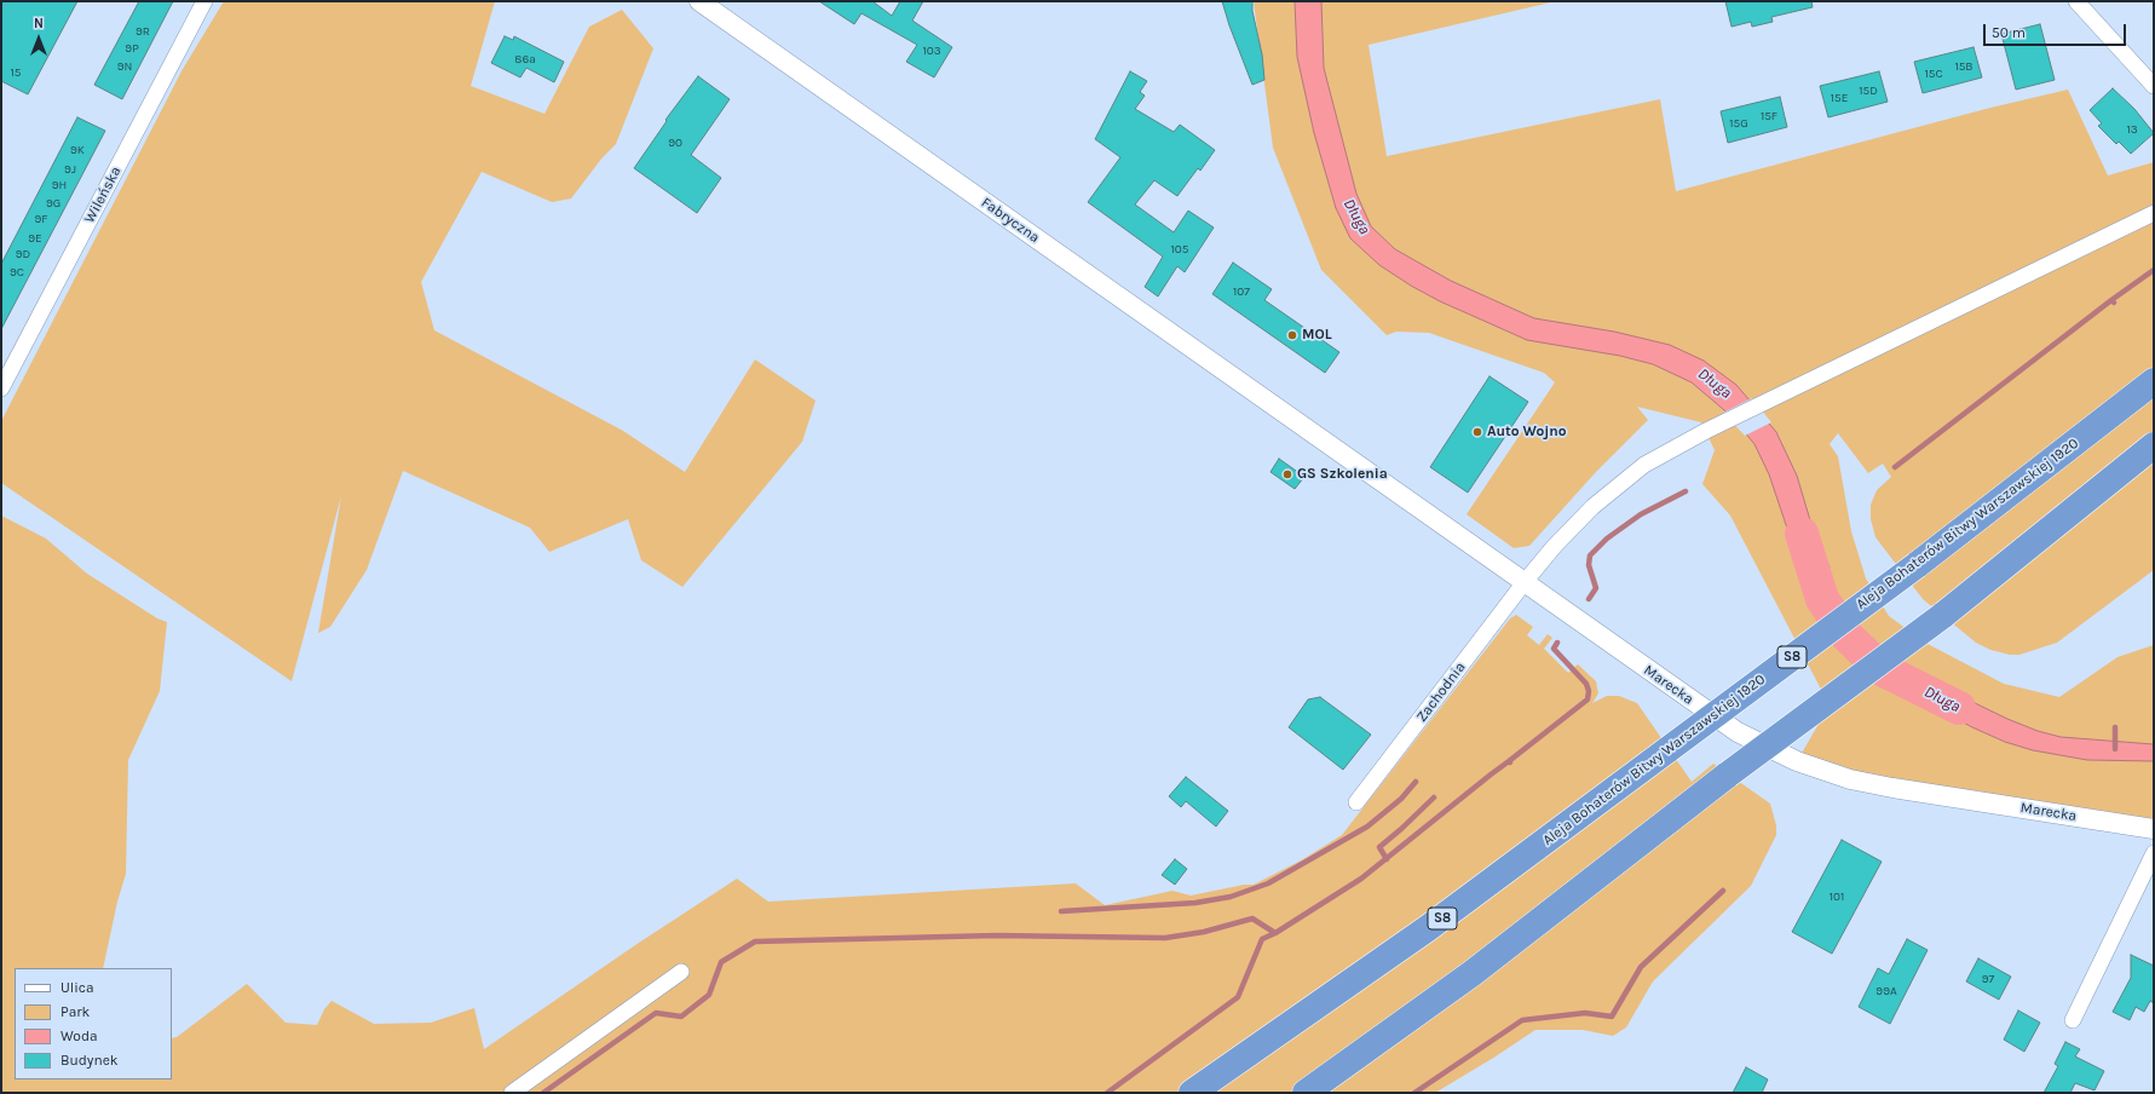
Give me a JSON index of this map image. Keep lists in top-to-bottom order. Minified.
{"streets":{"highway":["Aleja Bohaterów Bitwy Warszawskiej 1920","S8"],"street":["Wileńska","Fabryczna","Marecka","Zachodnia"]},"crossings":[["Fabryczna","Marecka"],["Marecka","Zachodnia"]],"water":["Długa"],"places":["MOL","Auto Wojno","GS Szkolenia"],"house_numbers":["9R","9P","103","86a","9N","15B","15","15C","15D","15E","15F","15G","13","90","9K","9J","9H","9G","9F","9E","105","9D","9C","107","101","97","99A"],"legend":["Ulica","Park","Woda","Budynek"],"scale_bar":"50 m","north":"top"}
